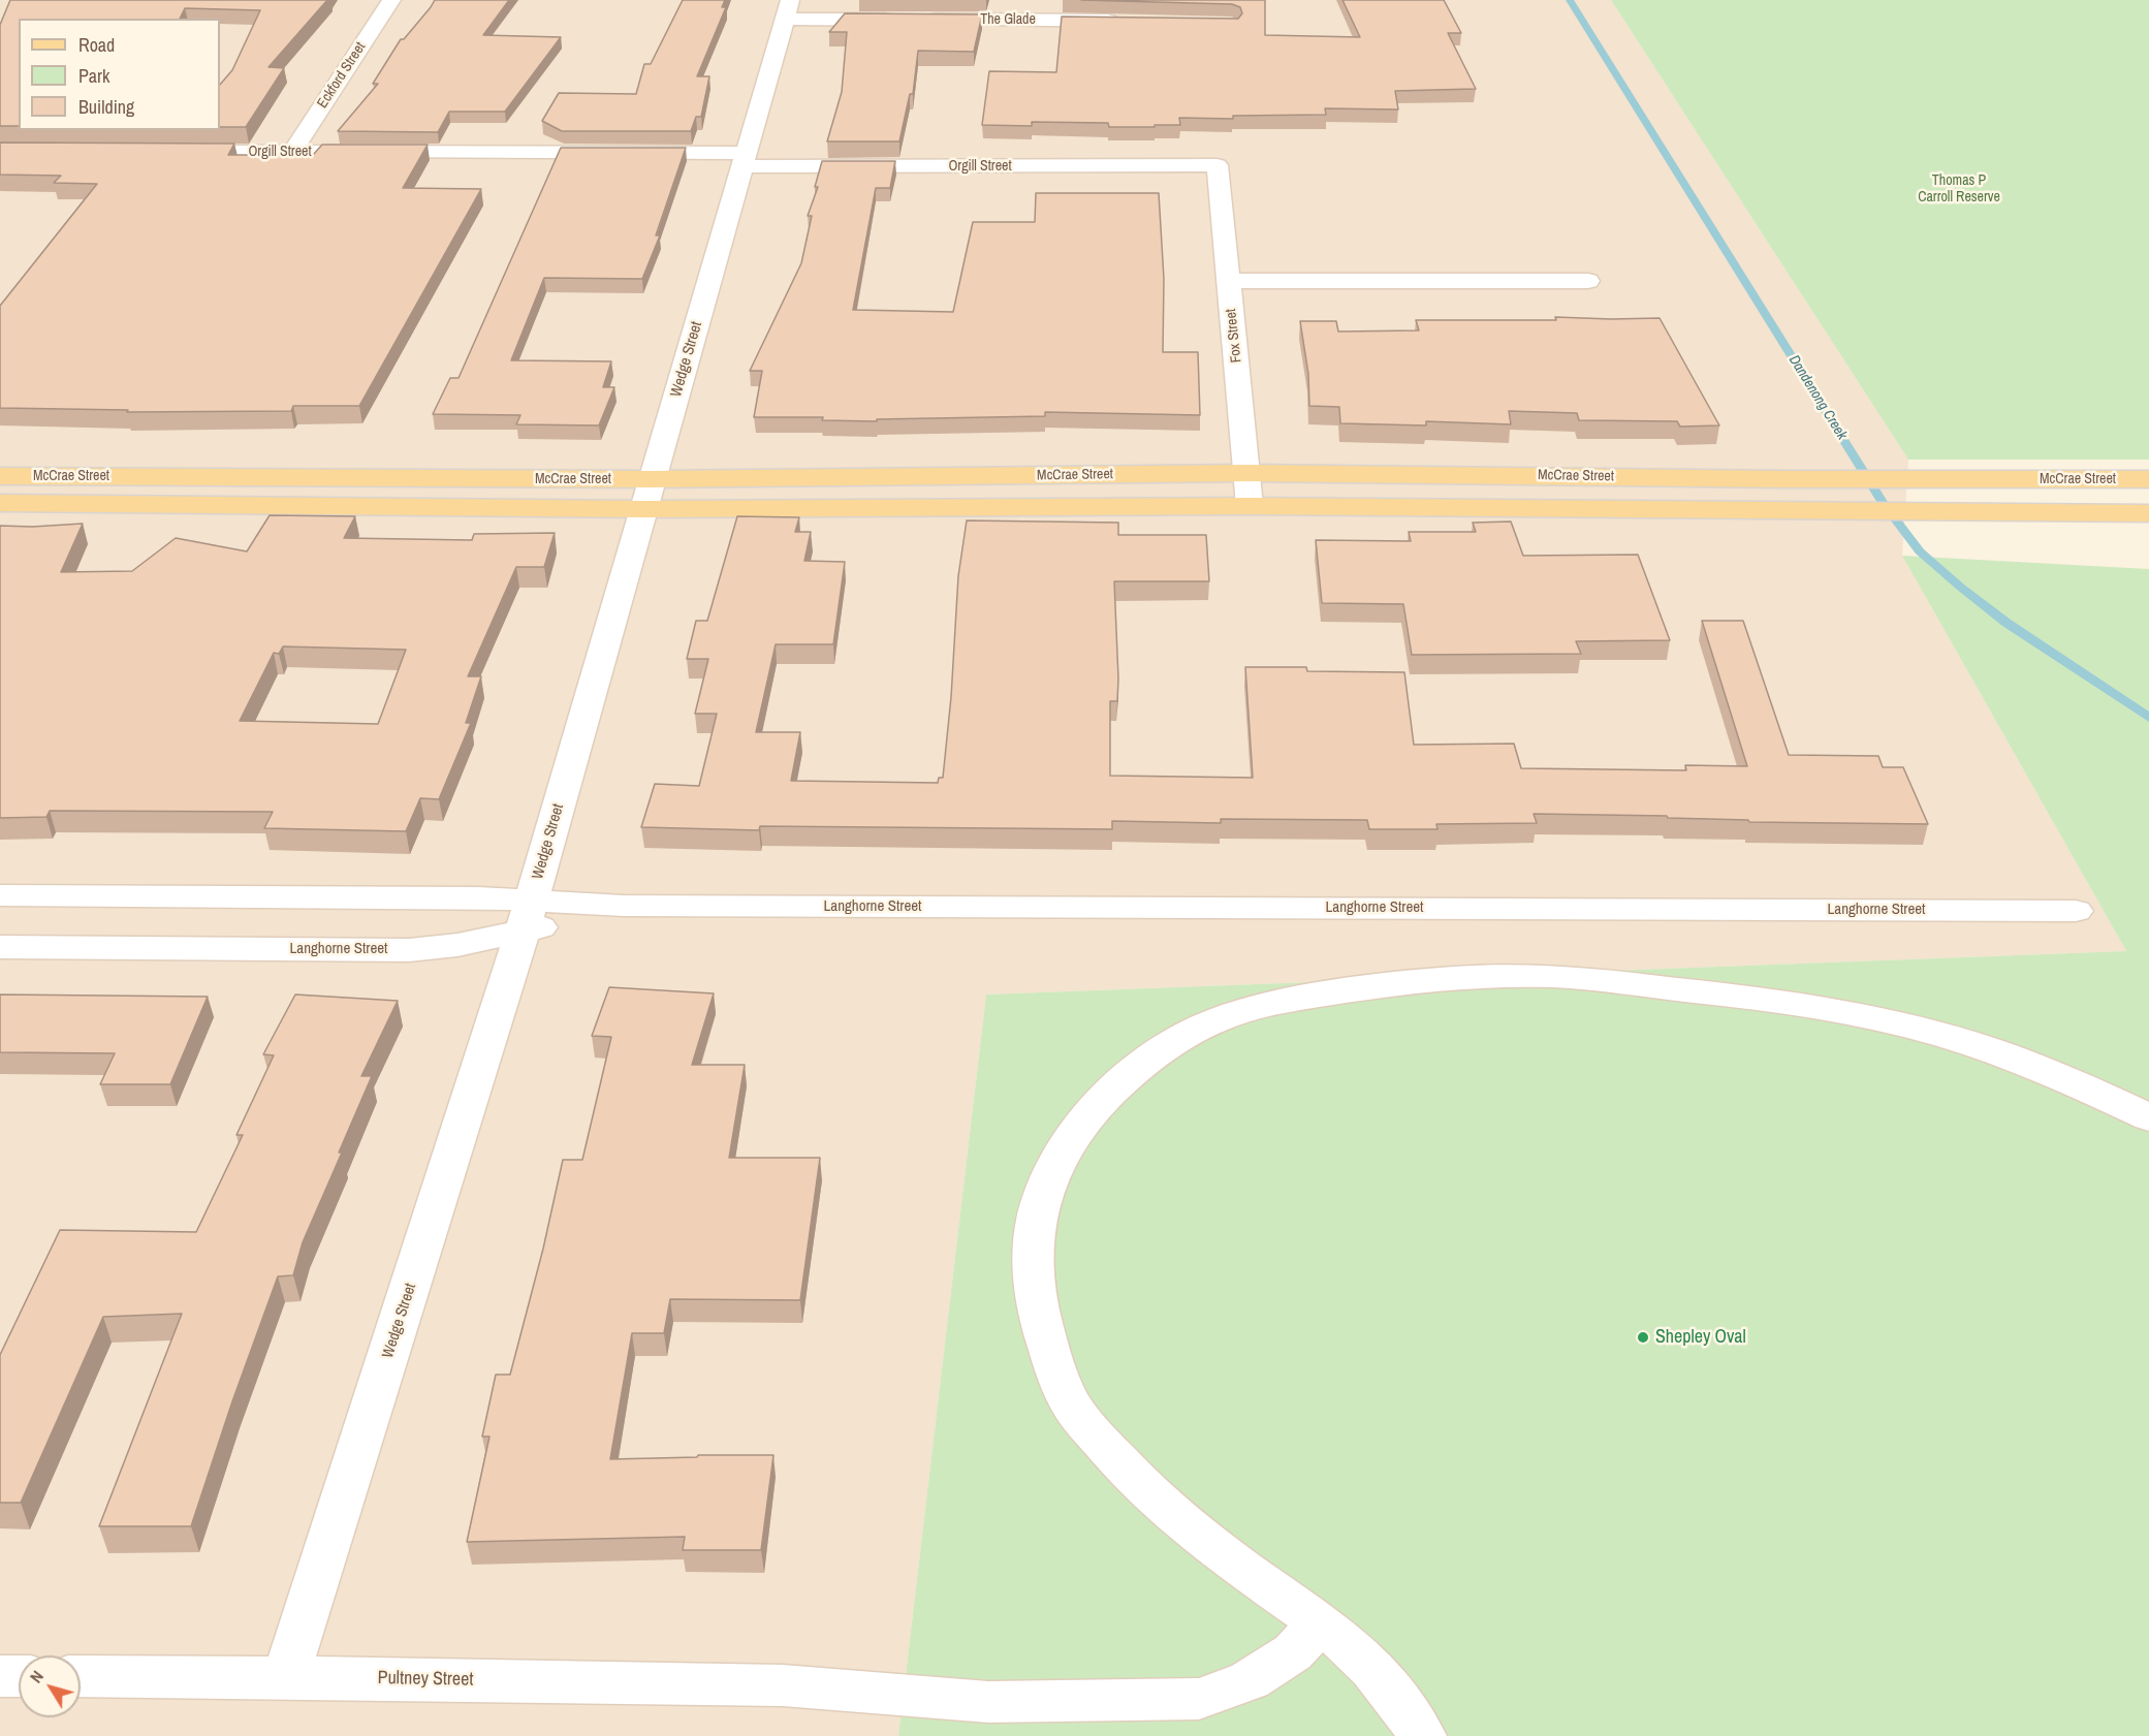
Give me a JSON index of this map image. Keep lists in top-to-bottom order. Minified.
{"streets":{"main road":["McCrae Street"],"street":["The Glade","Eckford Street","Orgill Street","Fox Street","Wedge Street","Langhorne Street","Pultney Street"]},"crossings":[["The Glade","Wedge Street"],["Eckford Street","Orgill Street"],["Orgill Street","Fox Street"],["Orgill Street","Wedge Street"],["Fox Street","McCrae Street"],["Wedge Street","McCrae Street"],["Wedge Street","Langhorne Street"],["Wedge Street","Pultney Street"]],"water":["Dandenong Creek"],"parks":["Thomas P Carroll Reserve"],"places":["Shepley Oval"],"legend":["Road","Park","Building"],"north":"top left"}
